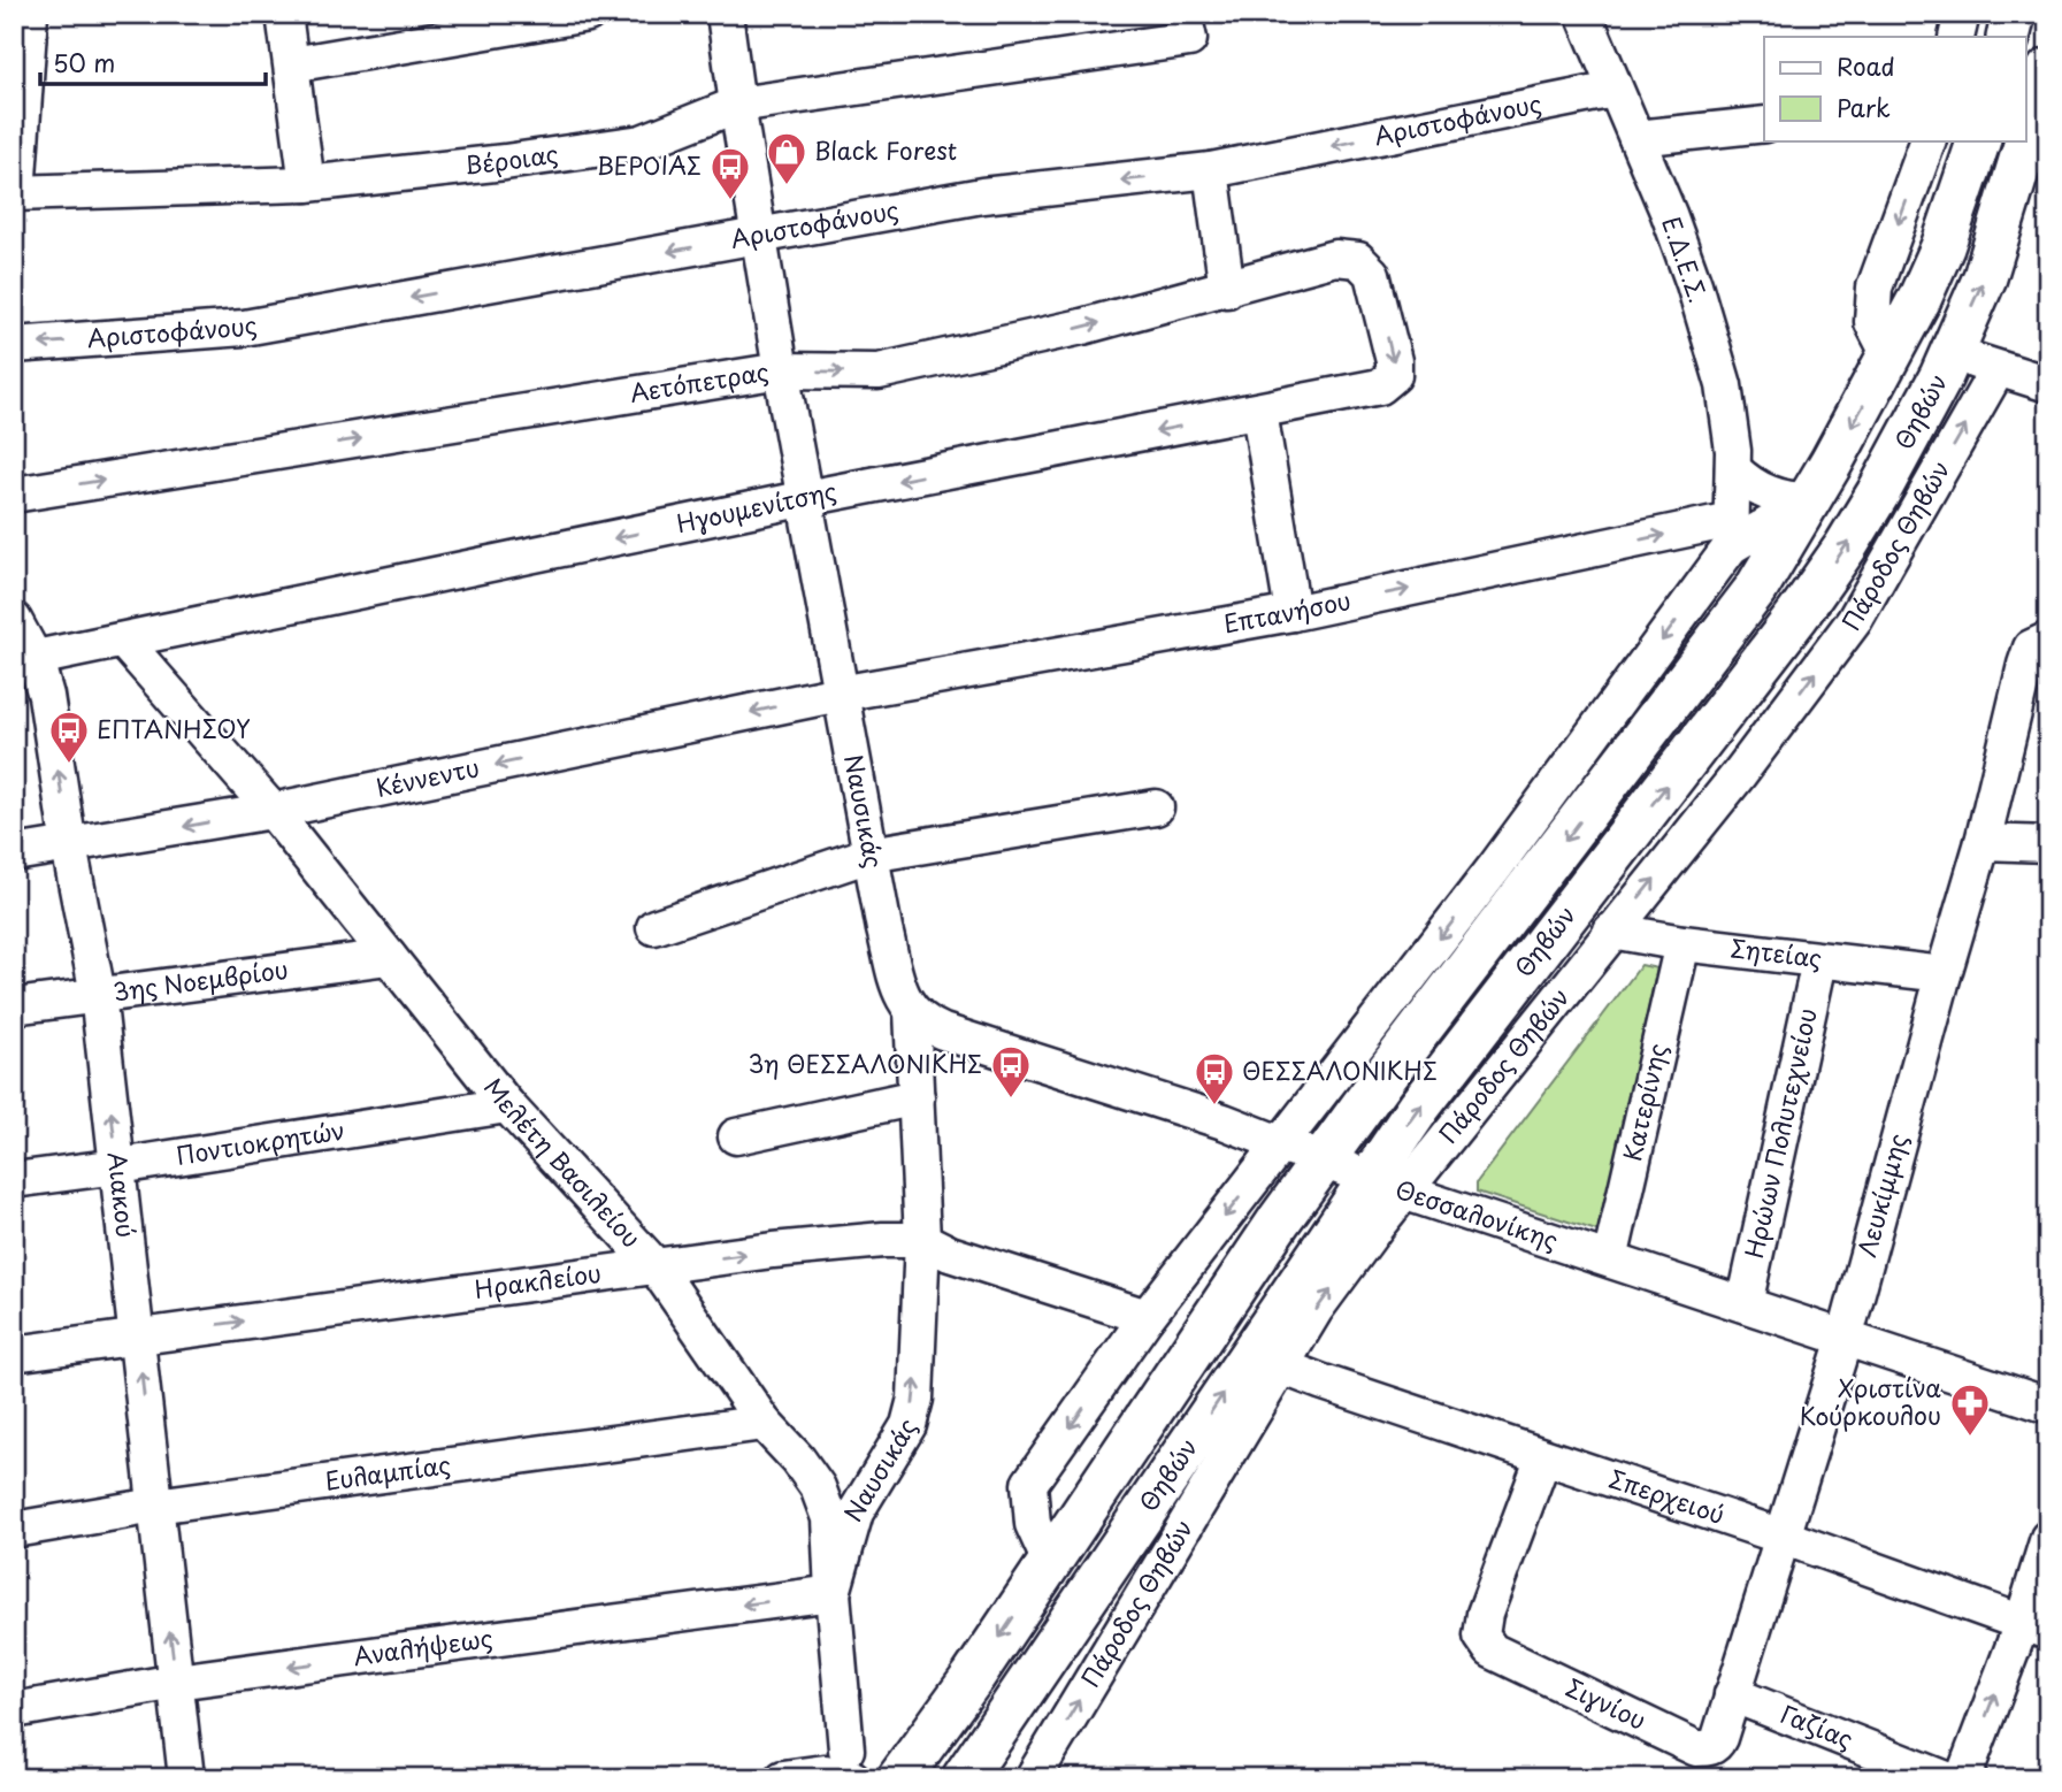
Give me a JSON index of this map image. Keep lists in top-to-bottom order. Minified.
{"streets":{"main road":["Θηβών"],"street":["Αριστοφάνους","Βέροιας","Ε.Δ.Ε.Σ.","Αετόπετρας","Ηγουμενίτσης","Πάροδος Θηβών","Επτανήσου","Κέννεντυ","Ναυσικάς","Σητείας","3ης Νοεμβρίου","Κατερίνης","Ηρώων Πολυτεχνείου","Ποντιοκρητών","Μελέτη Βασιλείου","Αιακού","Λευκίμμης","Θεσσαλονίκης","Ηρακλείου","Ευλαμπίας","Σπερχειού","Αναλήψεως","Σιγνίου","Γαζίας"]},"crossings":[["Αριστοφάνους","Ε.Δ.Ε.Σ."],["Αριστοφάνους","Ναυσικάς"],["Βέροιας","Ναυσικάς"],["Ε.Δ.Ε.Σ.","Επτανήσου"],["Αετόπετρας","Ηγουμενίτσης"],["Αετόπετρας","Ναυσικάς"],["Θηβών","Πάροδος Θηβών"],["Θηβών","Θεσσαλονίκης"],["Ηγουμενίτσης","Ναυσικάς"],["Ηγουμενίτσης","Μελέτη Βασιλείου"],["Ηγουμενίτσης","Αιακού"],["Πάροδος Θηβών","Σητείας"],["Πάροδος Θηβών","Θεσσαλονίκης"],["Πάροδος Θηβών","Σπερχειού"],["Επτανήσου","Κέννεντυ"],["Επτανήσου","Ναυσικάς"],["Κέννεντυ","Ναυσικάς"],["Κέννεντυ","Μελέτη Βασιλείου"],["Κέννεντυ","Αιακού"],["Ναυσικάς","Μελέτη Βασιλείου"],["Ναυσικάς","Θεσσαλονίκης"],["Ναυσικάς","Ηρακλείου"],["Ναυσικάς","Αναλήψεως"],["Σητείας","Κατερίνης"],["Σητείας","Ηρώων Πολυτεχνείου"],["Σητείας","Λευκίμμης"],["3ης Νοεμβρίου","Μελέτη Βασιλείου"],["3ης Νοεμβρίου","Αιακού"],["Κατερίνης","Θεσσαλονίκης"],["Ηρώων Πολυτεχνείου","Θεσσαλονίκης"],["Ποντιοκρητών","Μελέτη Βασιλείου"],["Ποντιοκρητών","Αιακού"],["Μελέτη Βασιλείου","Ηρακλείου"],["Μελέτη Βασιλείου","Ευλαμπίας"],["Μελέτη Βασιλείου","Αναλήψεως"],["Αιακού","Ηρακλείου"],["Αιακού","Ευλαμπίας"],["Αιακού","Αναλήψεως"],["Λευκίμμης","Θεσσαλονίκης"],["Λευκίμμης","Σπερχειού"],["Λευκίμμης","Σιγνίου"],["Λευκίμμης","Γαζίας"],["Σπερχειού","Σιγνίου"]],"one_way":["Αριστοφάνους","Αετόπετρας","Ηγουμενίτσης","Επτανήσου","Κέννεντυ","Αιακού","Ηρακλείου","Αναλήψεως"],"places":{"shop":["Black Forest"],"bus stop":["ΒΕΡΟΙΑΣ","ΕΠΤΑΝΗΣΟΥ","3η ΘΕΣΣΑΛΟΝΙΚΗΣ","ΘΕΣΣΑΛΟΝΙΚΗΣ"],"pharmacy":["Χριστίνα Κούρκουλου"]},"legend":["Road","Park"],"scale_bar":"50 m"}
